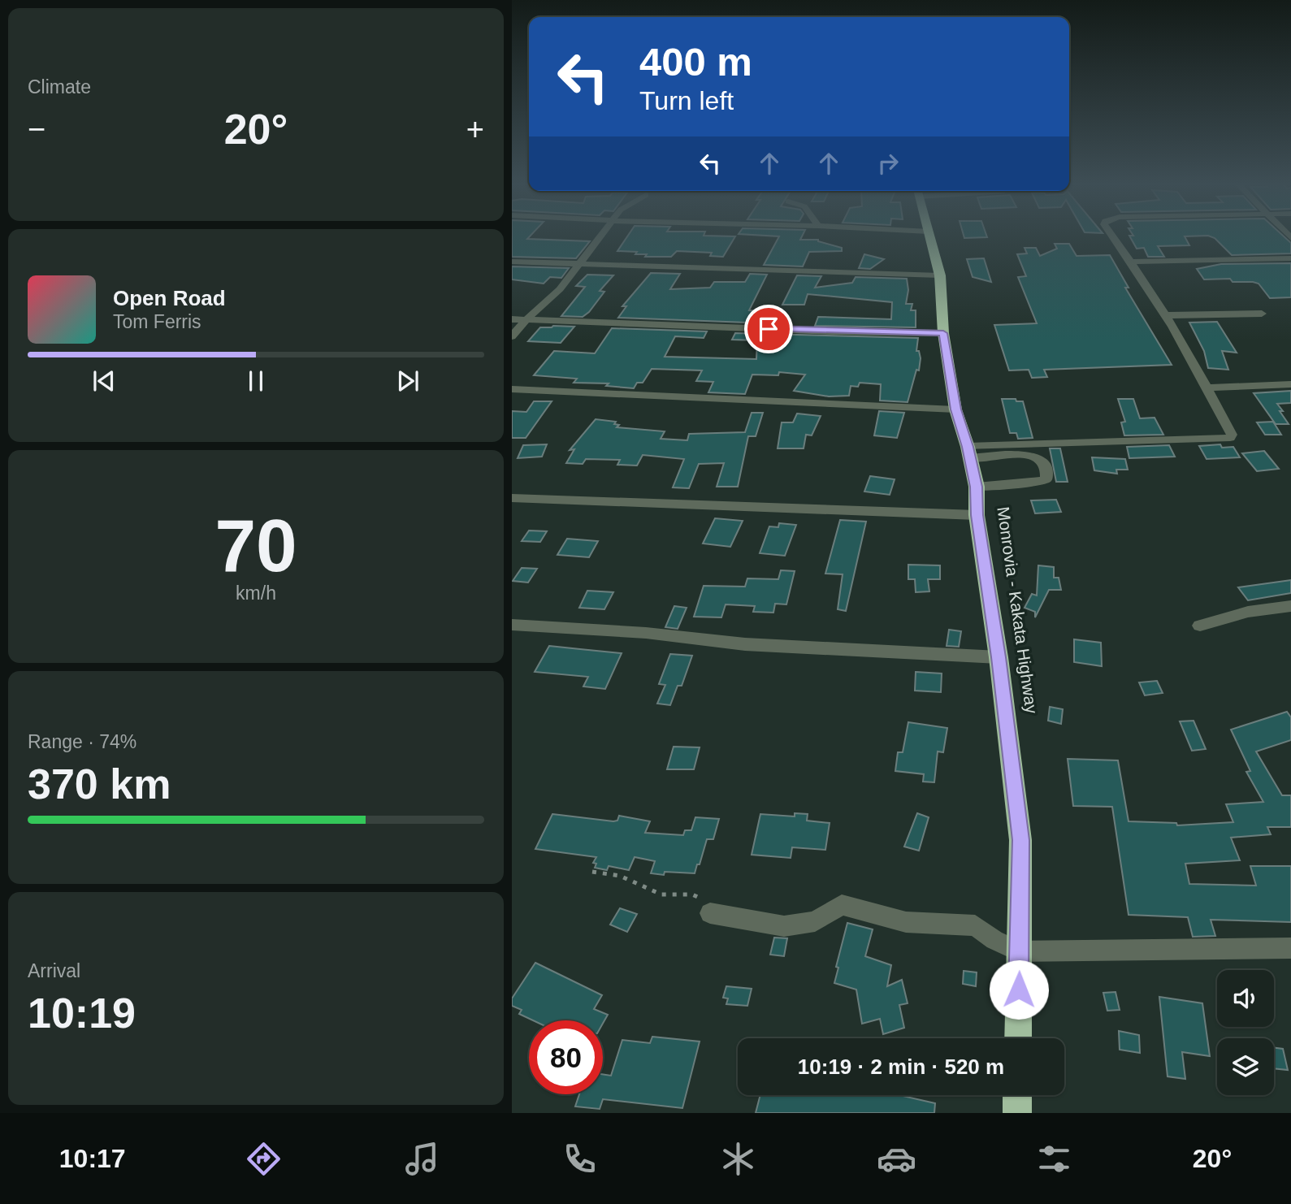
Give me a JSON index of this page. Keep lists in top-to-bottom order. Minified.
{"streets":{"highway":["Monrovia - Kakata Highway"]},"page":{"tile":["Climate",["70","km/h"],["Range · 74%","370 km"],["Arrival","10:19"]],"turn":["400 m","Turn left"],"heat":["−","20°","+"],"song":["Open Road","Tom Ferris"],"limit":"80","trip":"10:19 · 2 min · 520 m","tabs":["10:17","20°"]}}
